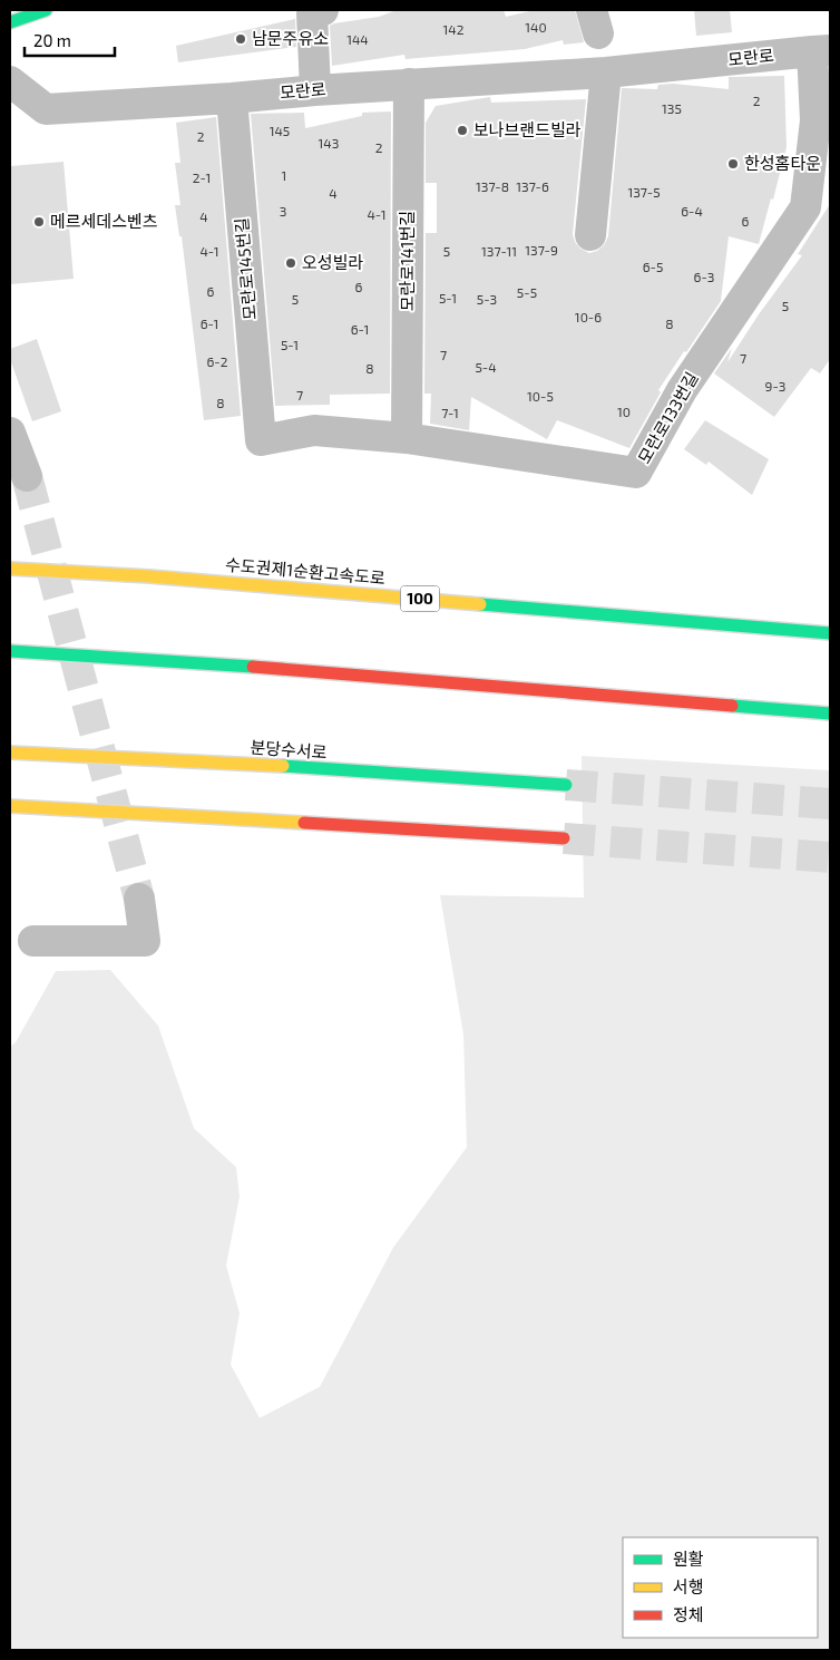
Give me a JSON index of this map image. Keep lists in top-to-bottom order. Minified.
{"streets":{"main road":["수도권제1순환고속도로","100","분당수서로"],"street":["모란로","모란로141번길","모란로145번길","모란로133번길"]},"crossings":[["모란로","모란로141번길"],["모란로","모란로145번길"],["모란로","모란로133번길"],["모란로141번길","모란로133번길"],["모란로145번길","모란로133번길"]],"places":["남문주유소","보나브랜드빌라","한성홈타운","메르세데스벤츠","오성빌라"],"house_numbers":["140","142","144","2","135","145","2","143","2","1","2-1","137-8","137-6","137-5","4","3","6-4","4-1","4","6","137-9","4-1","5","137-11","6-5","6-3","6","6","5-5","5-1","5","5-3","5","10-6","6-1","8","6-1","5-1","7","7","6-2","5-4","8","9-3","7","10-5","8","10","7-1"],"legend":["원활","서행","정체"],"scale_bar":"20 m"}
